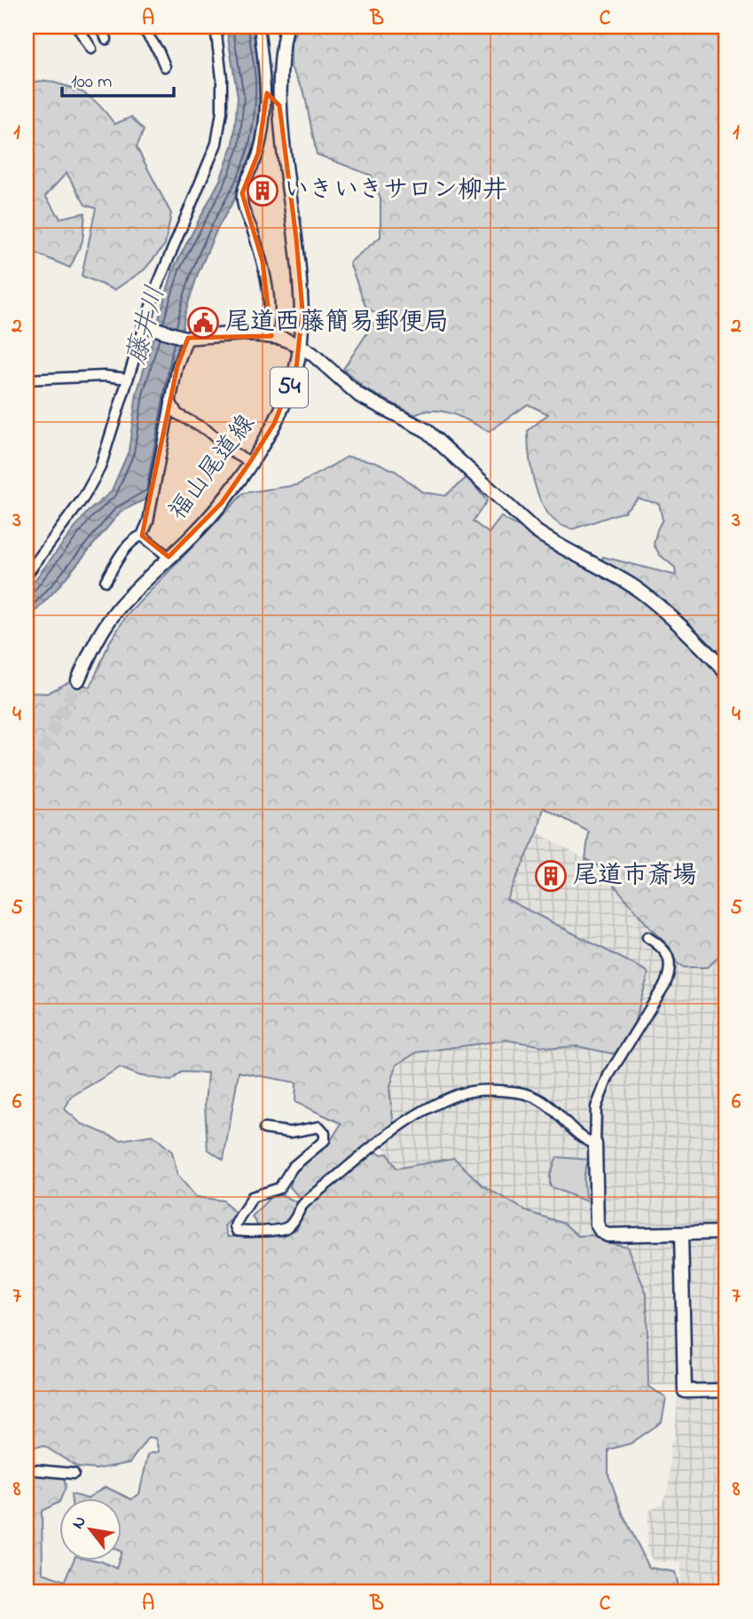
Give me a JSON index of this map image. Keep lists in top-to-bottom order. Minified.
{"streets":{"street":["54","福山尾道線"]},"water":["藤井川"],"places":{"building":["いきいきサロン柳井","尾道市斎場"],"public building":["尾道西藤簡易郵便局"]},"scale_bar":"100 m","north":"top left","grid":{"columns":["A","B","C"],"rows":["1","2","3","4","5","6","7","8"]}}
